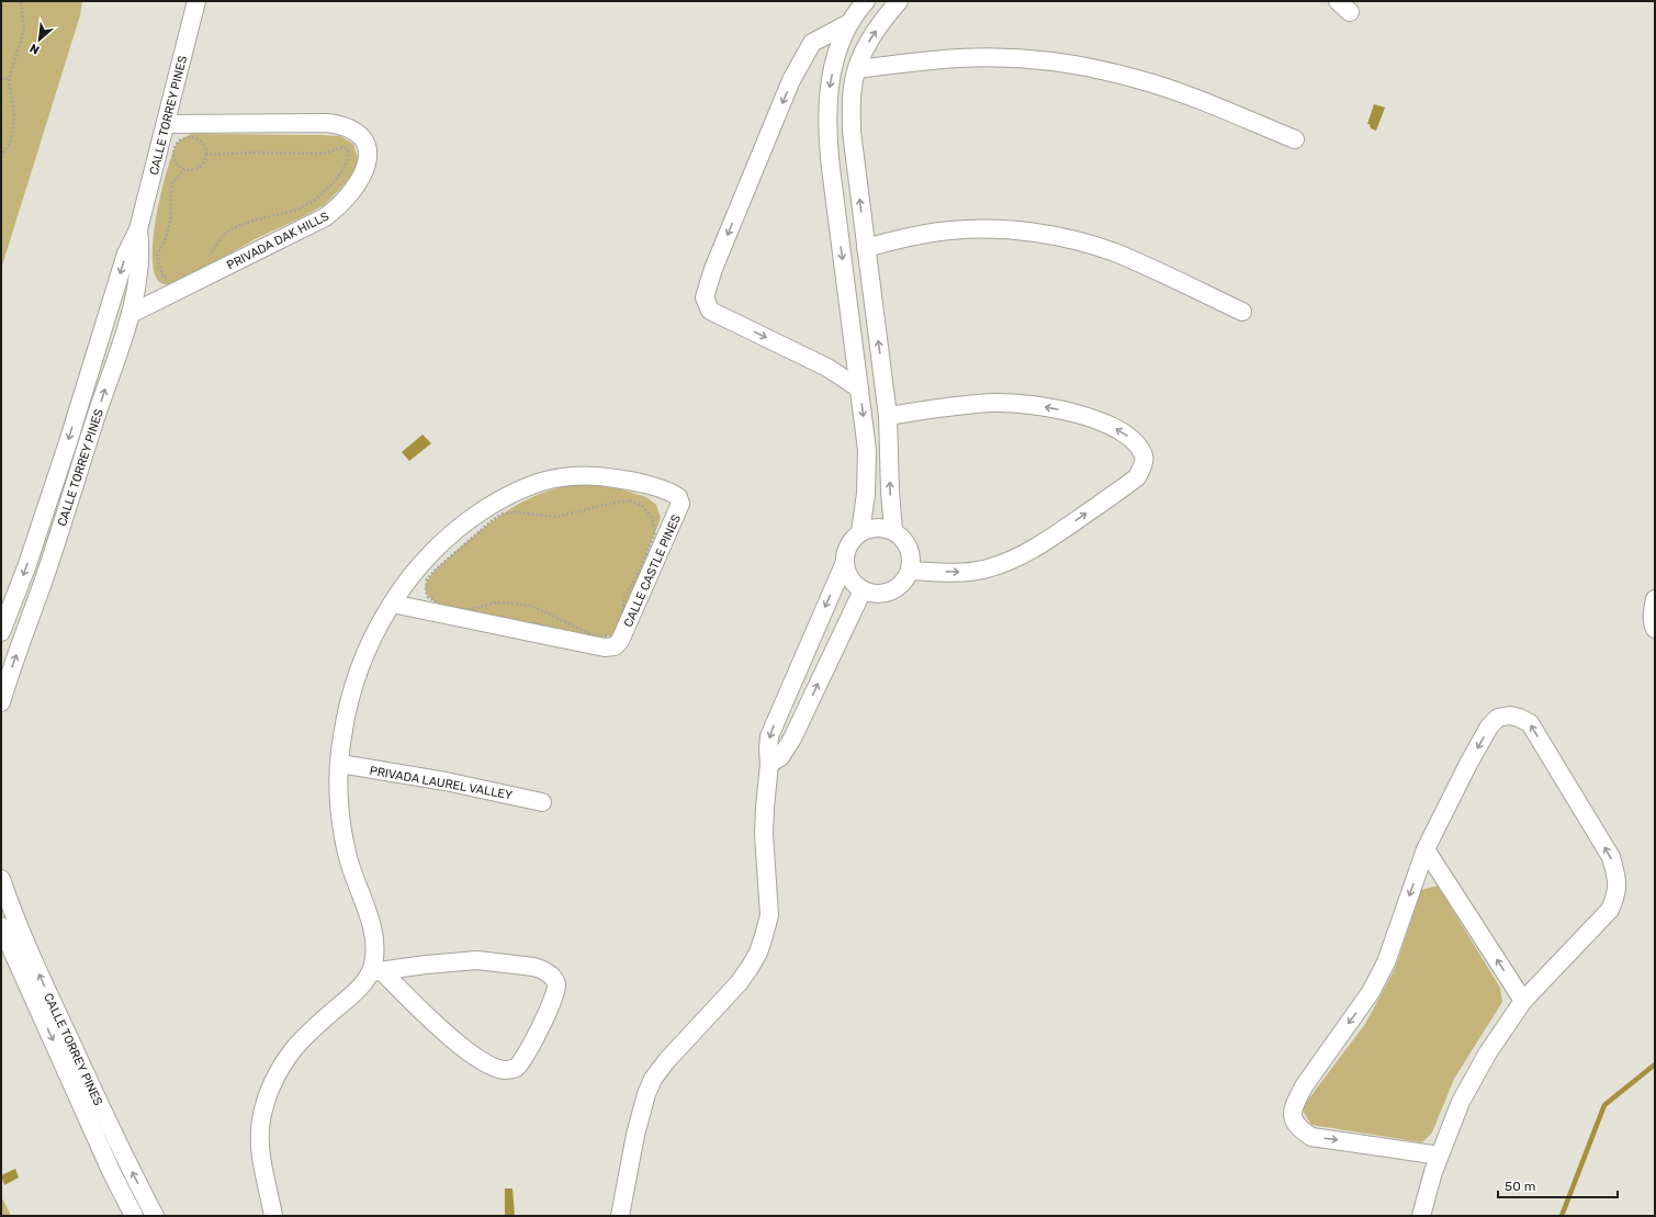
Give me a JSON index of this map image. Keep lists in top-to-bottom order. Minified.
{"streets":{"street":["CALLE TORREY PINES","PRIVADA DAK HILLS","CALLE CASTLE PINES","PRIVADA LAUREL VALLEY"]},"crossings":[["CALLE TORREY PINES","PRIVADA DAK HILLS"],["CALLE CASTLE PINES","PRIVADA LAUREL VALLEY"]],"scale_bar":"50 m","north":"bottom left"}
